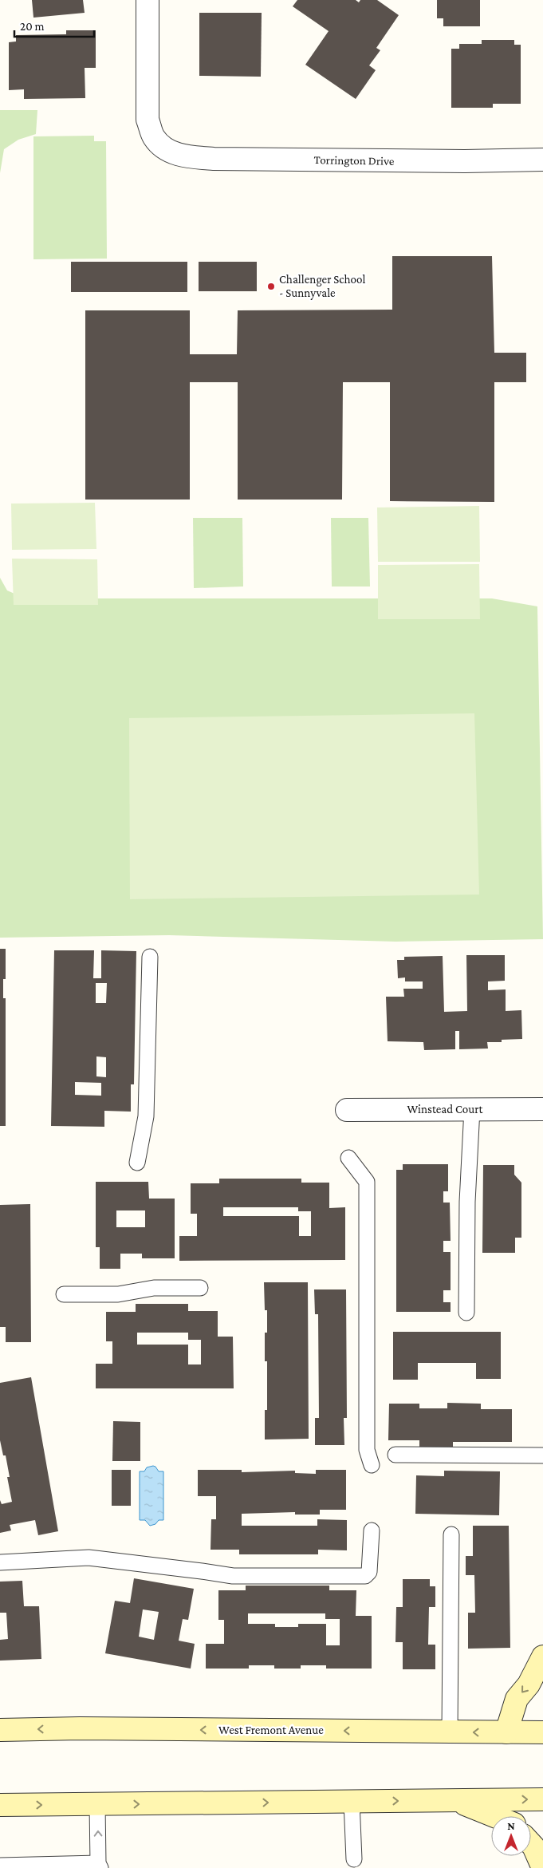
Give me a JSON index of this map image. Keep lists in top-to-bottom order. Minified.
{"streets":{"main road":["West Fremont Avenue"],"street":["Torrington Drive","Winstead Court"]},"places":["Challenger School - Sunnyvale"],"scale_bar":"20 m","north":"top"}
